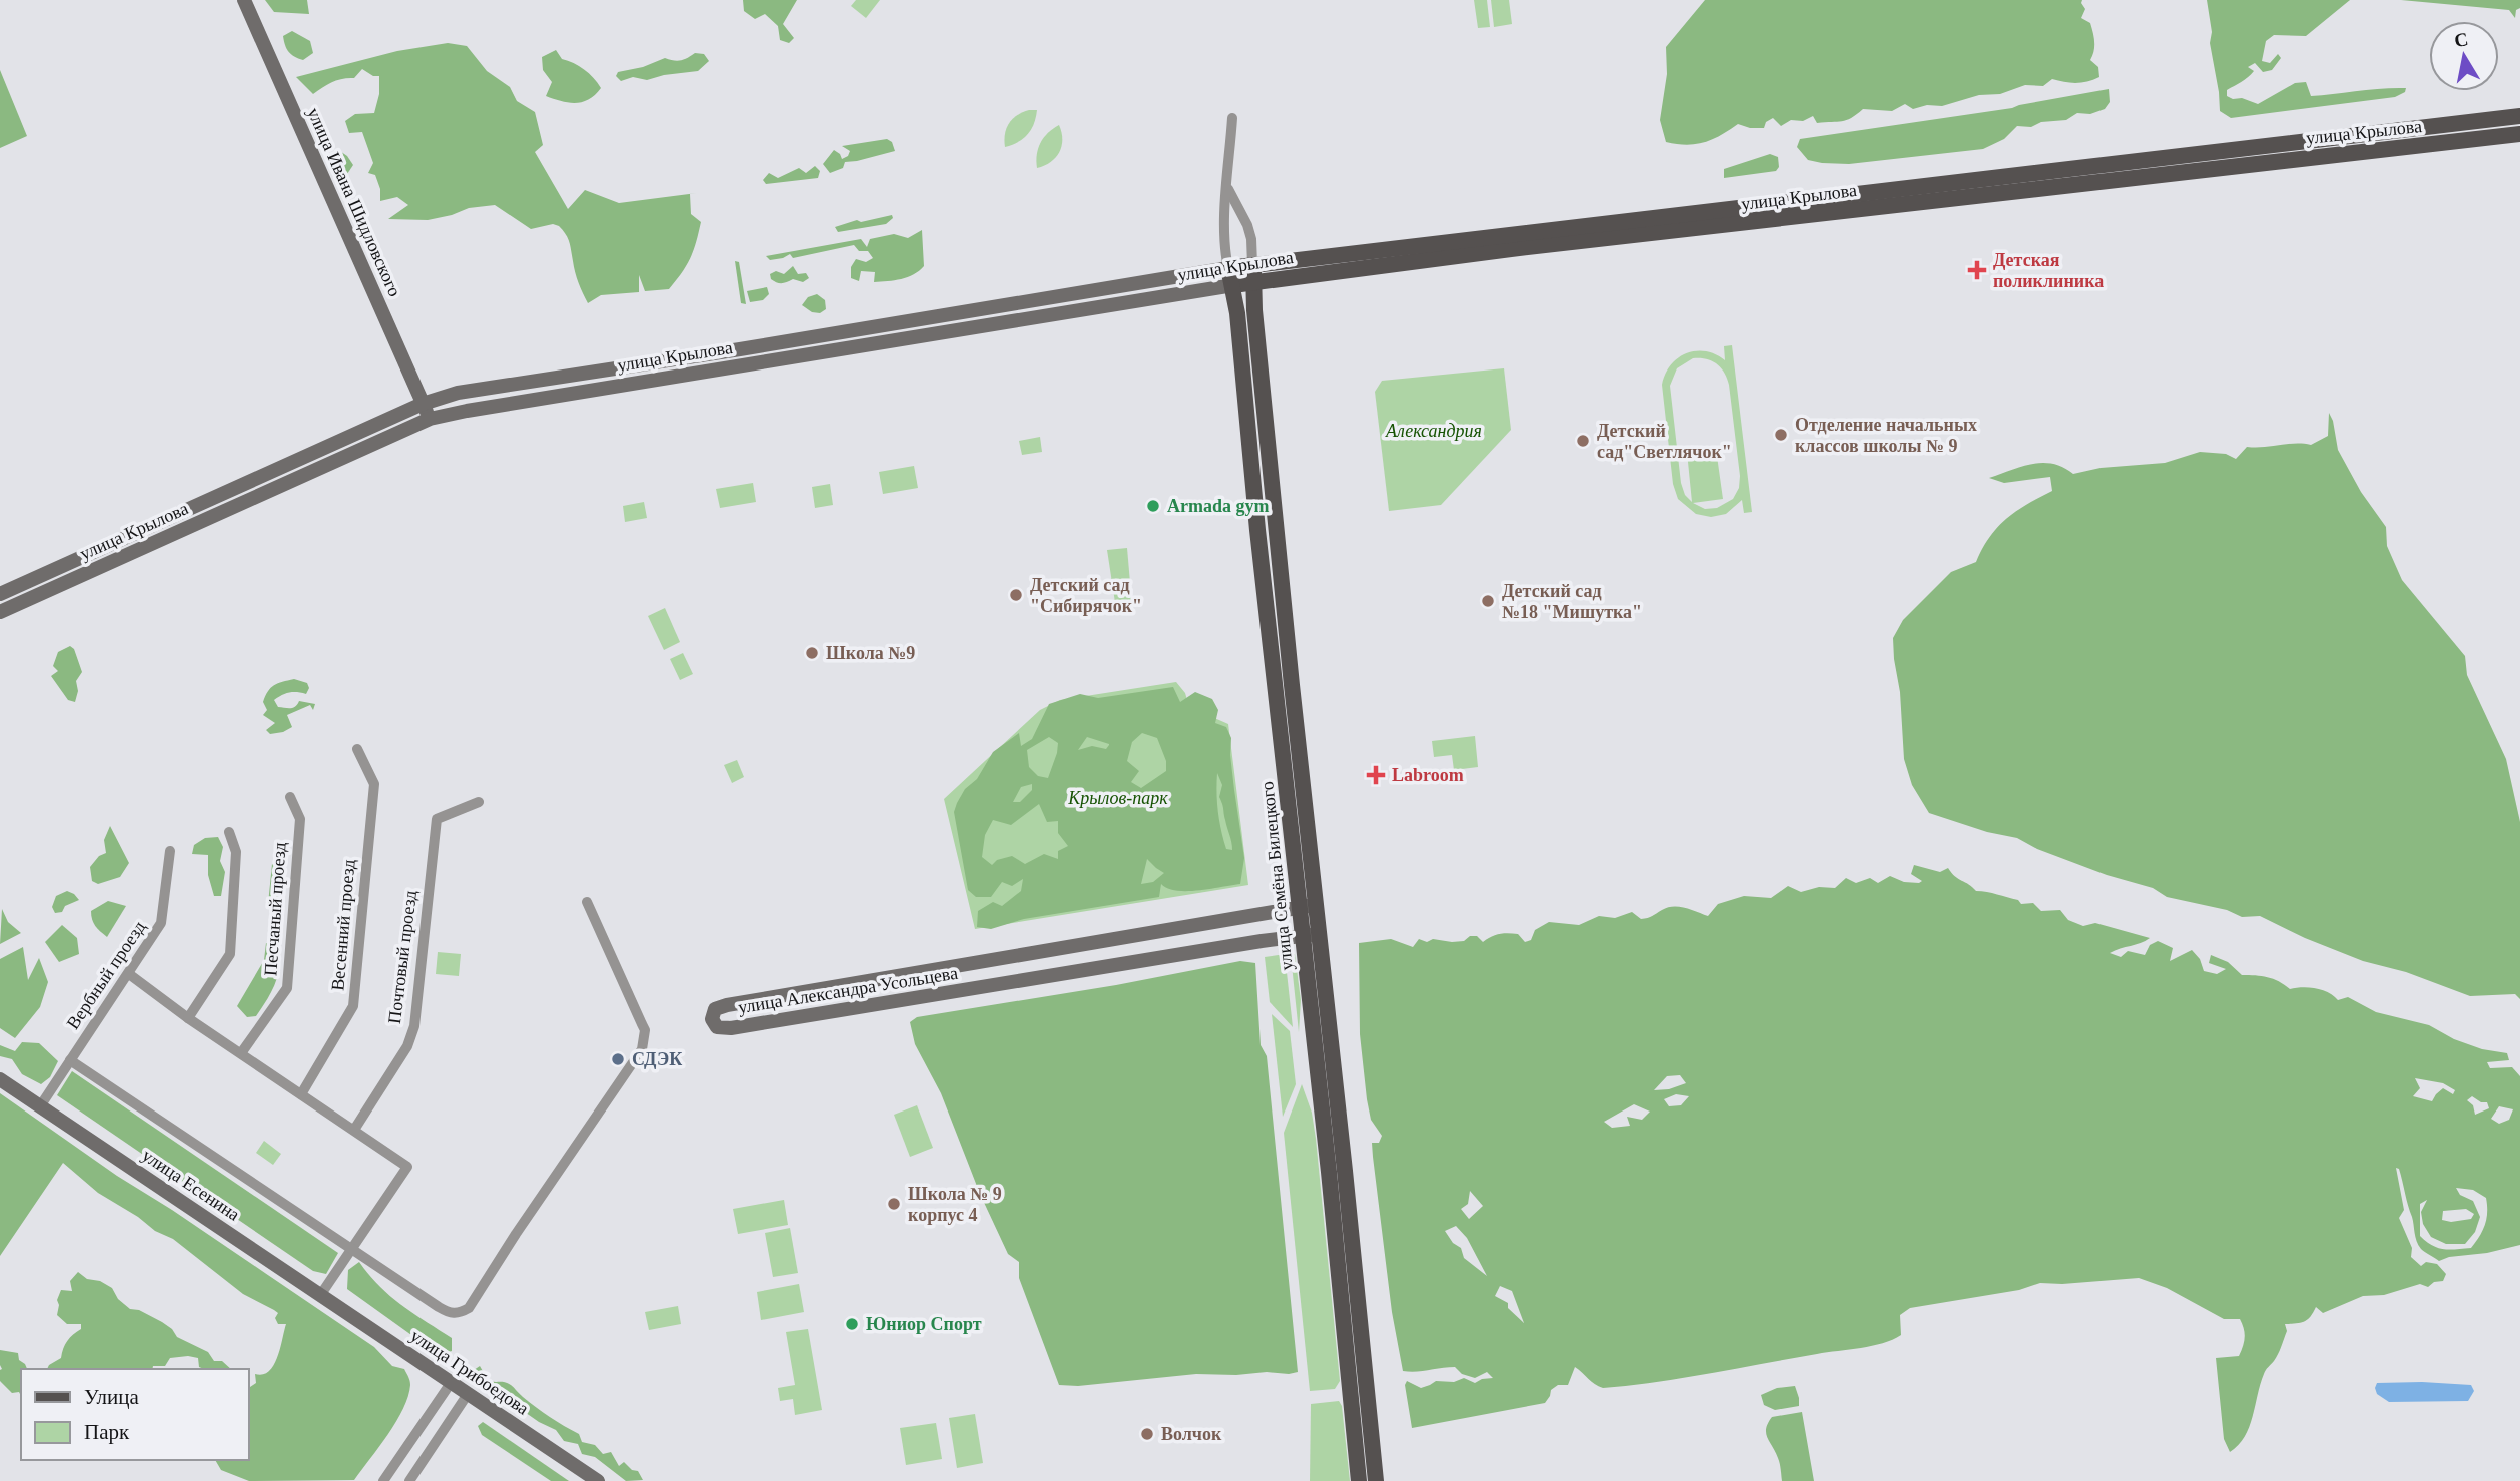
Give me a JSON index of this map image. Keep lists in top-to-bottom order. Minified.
{"streets":{"main road":["улица Крылова","улица Ивана Шидловского","улица Семёна Билецкого","улица Александра Усольцева","улица Есенина","улица Грибоедова"],"street":["Песчаный проезд","Весенний проезд","Почтовый проезд","Вербный проезд"]},"crossings":[["улица Крылова","улица Ивана Шидловского"],["улица Крылова","улица Семёна Билецкого"],["улица Семёна Билецкого","улица Александра Усольцева"],["Вербный проезд","улица Есенина"],["улица Есенина","улица Грибоедова"]],"parks":["Александрия","Крылов-парк"],"places":{"health":["Детская поликлиника","Labroom"],"other":["Отделение начальных классов школы № 9","Детский сад\"Светлячок\"","Armada gym","Детский сад \"Сибирячок\"","Детский сад №18 \"Мишутка\"","Школа №9","СДЭК","Школа № 9 корпус 4","Юниор Спорт","Волчок"]},"legend":["Улица","Парк"],"north":"top"}
